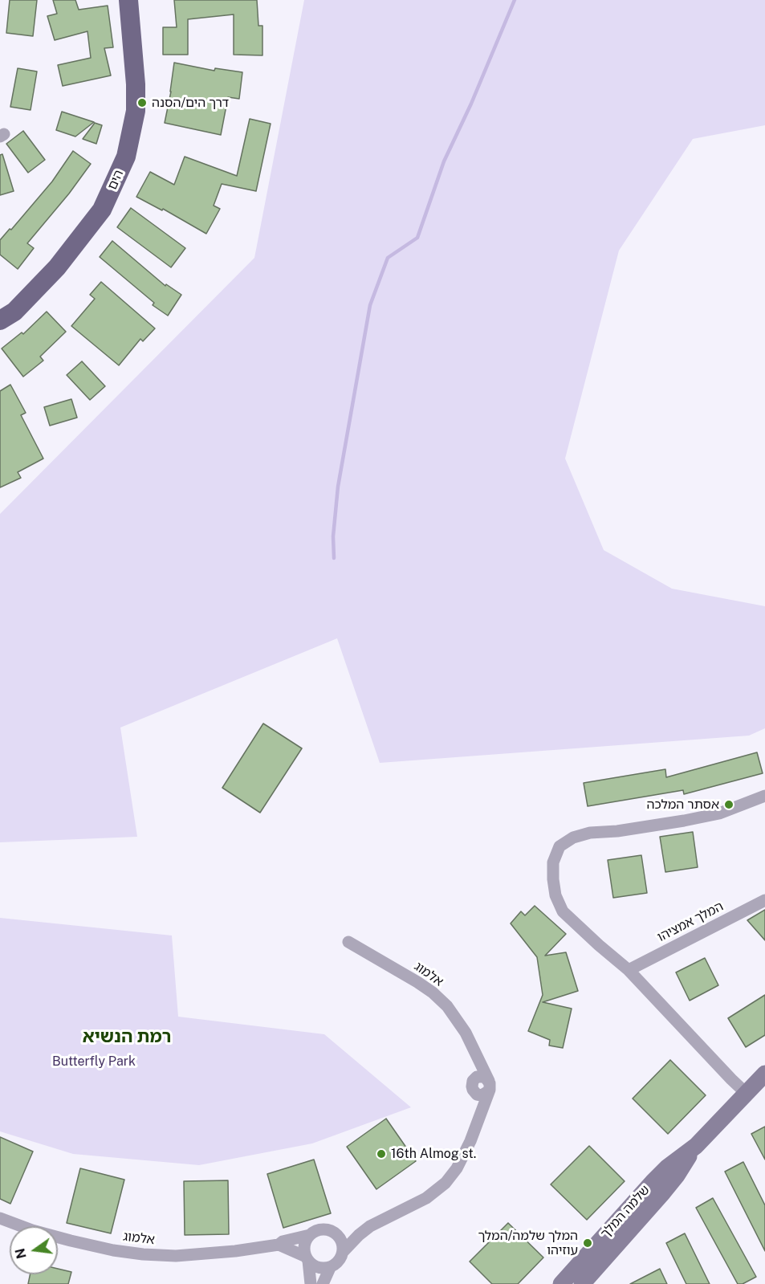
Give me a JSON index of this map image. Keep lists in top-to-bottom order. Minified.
{"streets":{"main road":["הים"],"street":["המלך אמציהו","אלמוג","שלמה המלך"]},"districts":["רמת הנשיא"],"parks":["Butterfly Park"],"places":["דרך הים/הסנה","אסתר המלכה","16th Almog st.","המלך שלמה/המלך עוזיהו"],"north":"left"}
